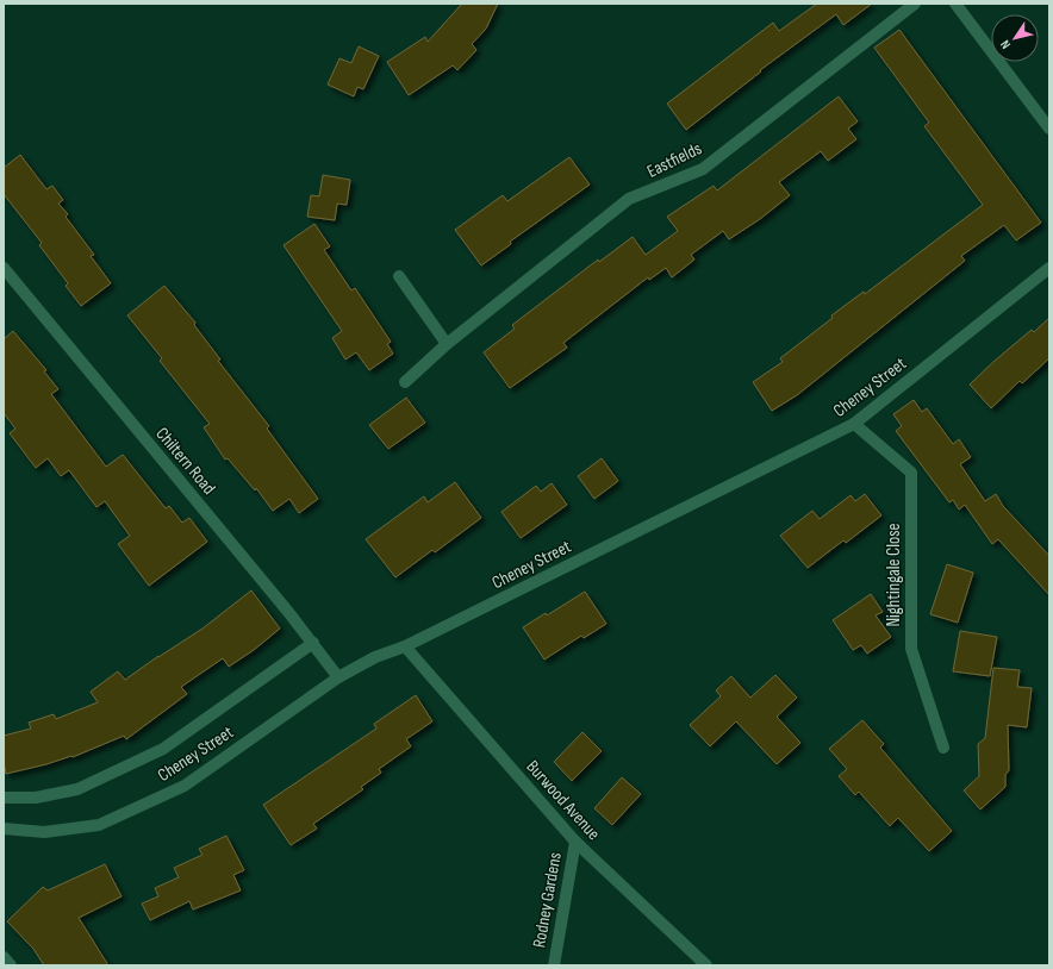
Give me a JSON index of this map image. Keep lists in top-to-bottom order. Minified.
{"streets":{"street":["Eastfields","Cheney Street","Chiltern Road","Nightingale Close","Burwood Avenue","Rodney Gardens"]},"crossings":[["Cheney Street","Chiltern Road"],["Cheney Street","Nightingale Close"],["Cheney Street","Burwood Avenue"],["Burwood Avenue","Rodney Gardens"]],"north":"bottom left"}
